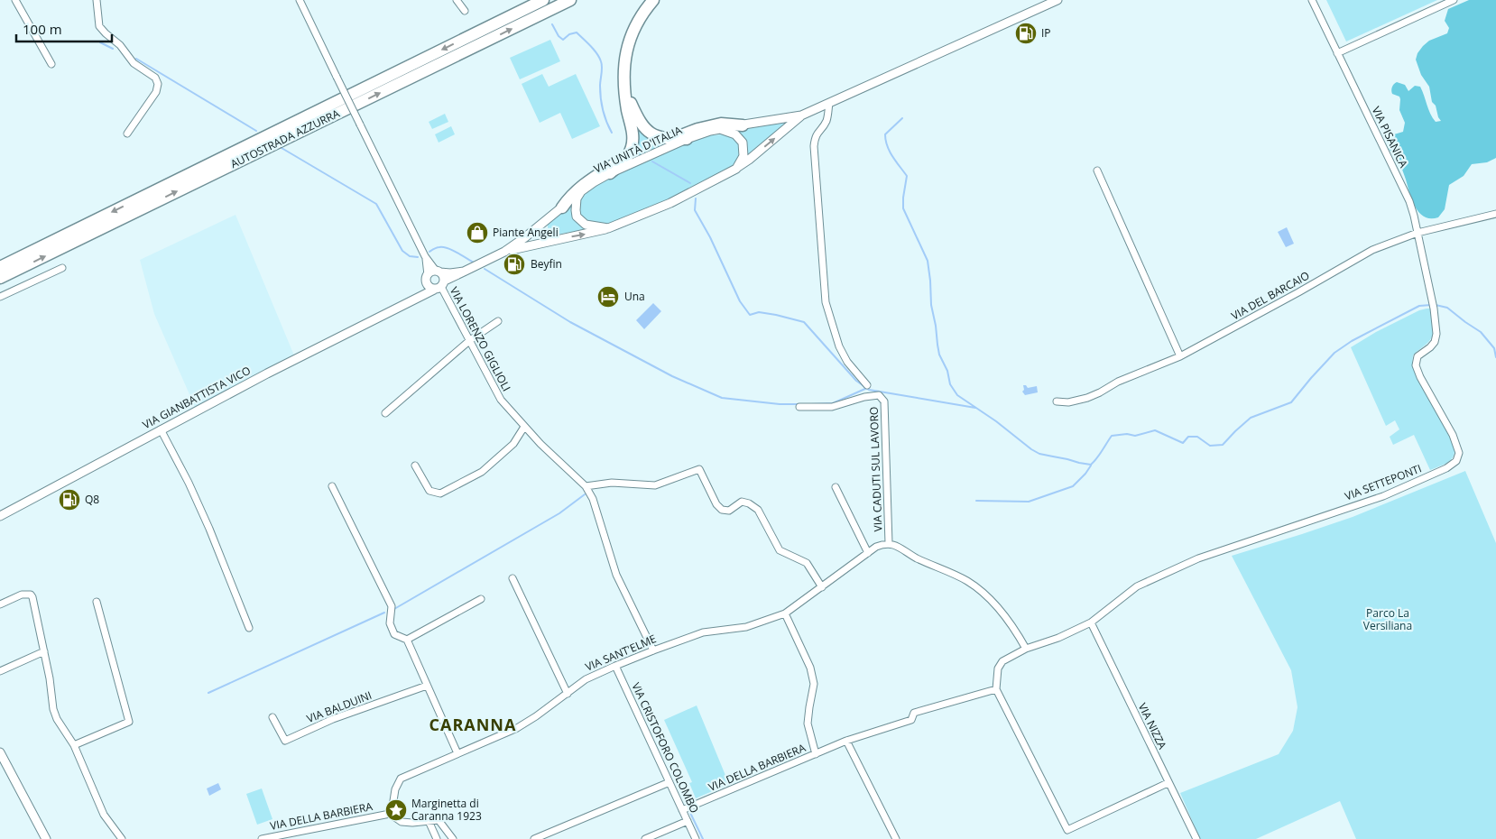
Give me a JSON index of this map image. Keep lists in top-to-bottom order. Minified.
{"streets":{"highway":["AUTOSTRADA AZZURRA"],"main road":["VIA UNITÀ D'ITALIA","VIA GIANBATTISTA VICO"],"street":["VIA PISANICA","VIA DEL BARCAIO","VIA LORENZO GIGLIOLI","VIA CADUTI SUL LAVORO","VIA SETTEPONTI","VIA SANT'ELME","VIA BALDUINI","VIA NIZZA","VIA CRISTOFORO COLOMBO","VIA DELLA BARBIERA"]},"crossings":[["VIA PISANICA","VIA DEL BARCAIO"],["VIA PISANICA","VIA SETTEPONTI"],["VIA DEL BARCAIO","VIA SETTEPONTI"],["VIA LORENZO GIGLIOLI","VIA SANT'ELME"],["VIA CADUTI SUL LAVORO","VIA SANT'ELME"],["VIA SETTEPONTI","VIA NIZZA"],["VIA SANT'ELME","VIA CRISTOFORO COLOMBO"],["VIA SANT'ELME","VIA DELLA BARBIERA"],["VIA CRISTOFORO COLOMBO","VIA DELLA BARBIERA"]],"districts":["CARANNA"],"parks":["Parco La Versiliana"],"places":{"fuel station":["IP","Beyfin","Q8"],"shop":["Piante Angeli"],"hotel":["Una"],"place":["Marginetta di Caranna 1923"]},"scale_bar":"100 m"}
